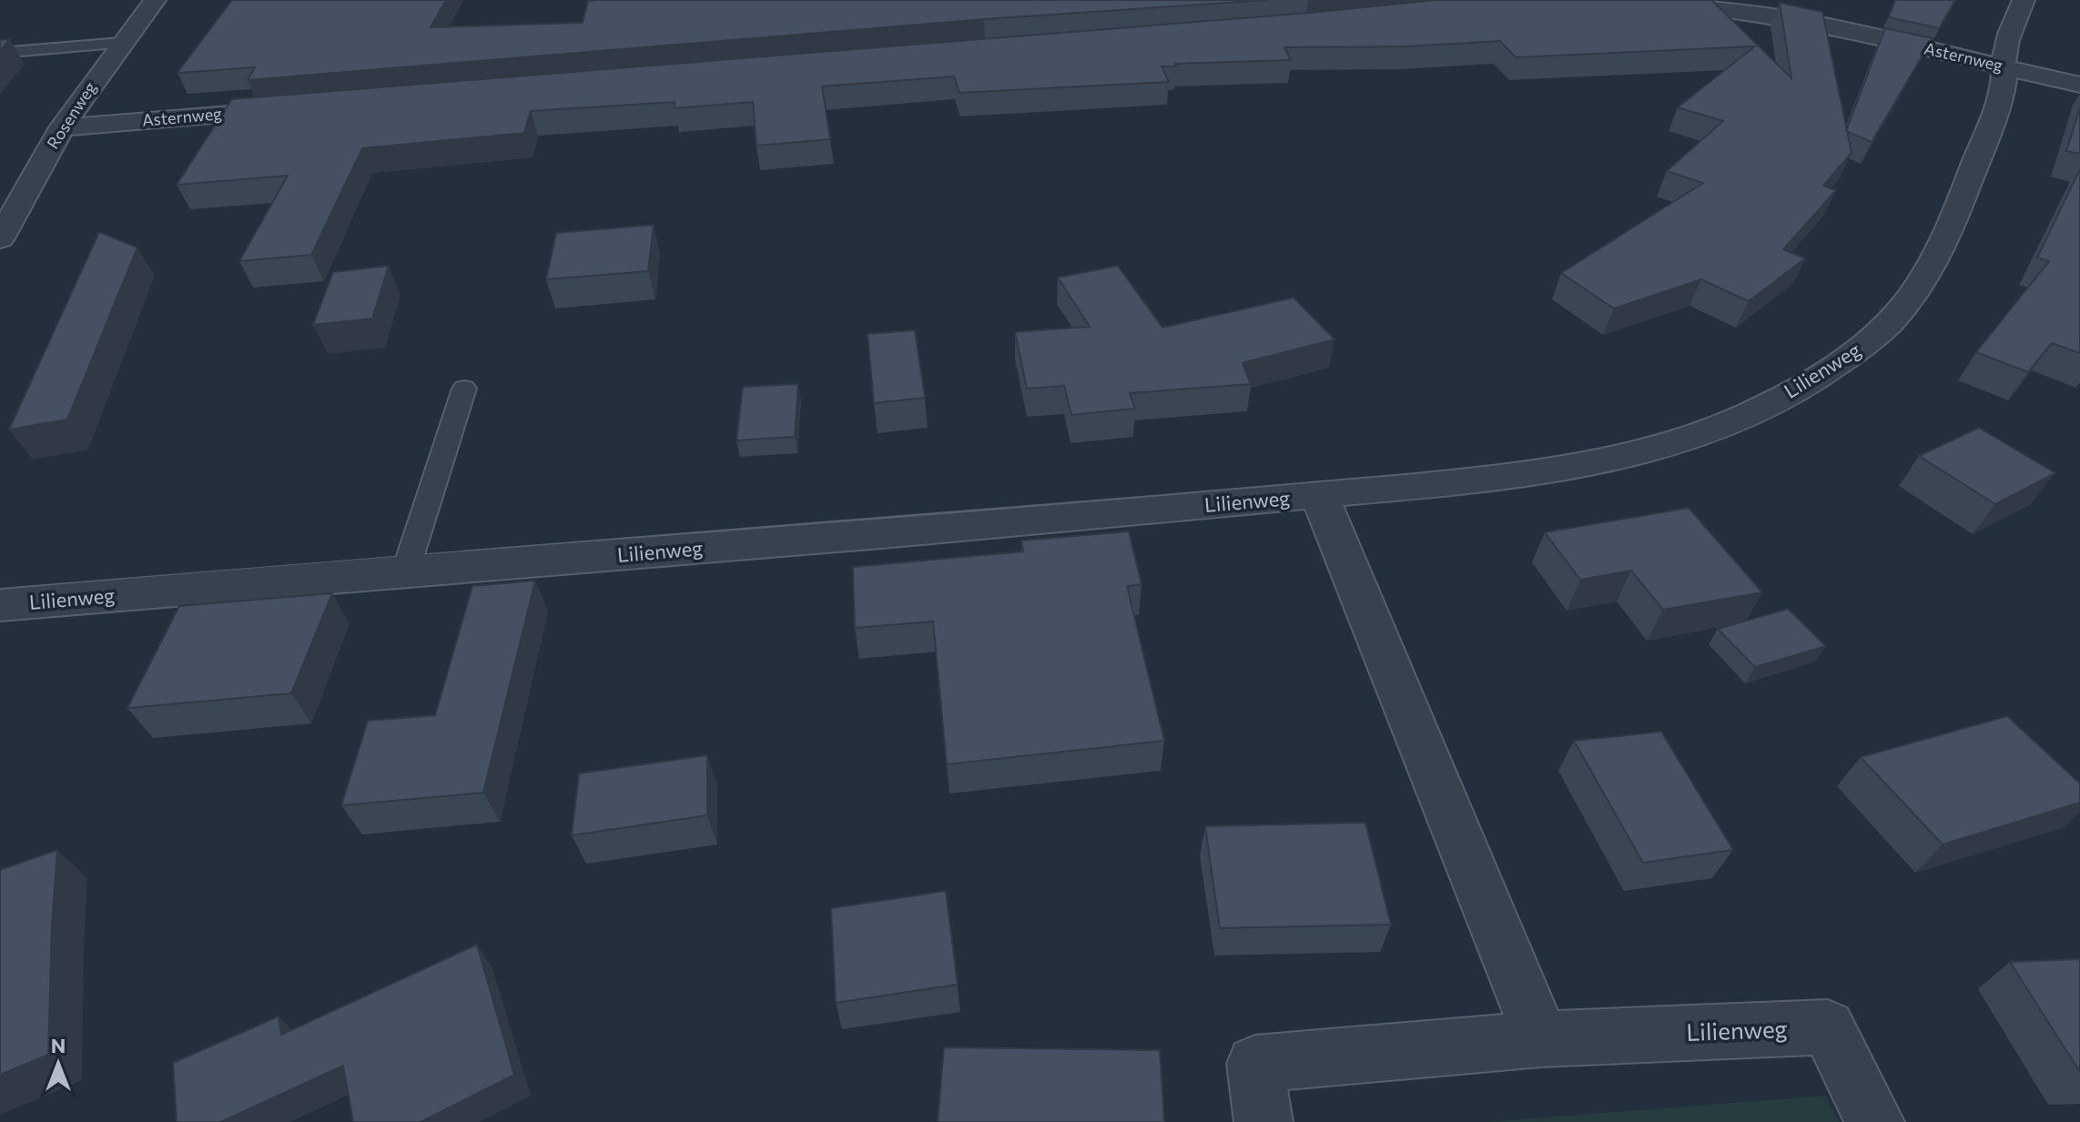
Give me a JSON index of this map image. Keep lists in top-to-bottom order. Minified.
{"streets":{"street":["Asternweg","Rosenweg","Lilienweg"]},"crossings":[["Asternweg","Rosenweg"],["Asternweg","Lilienweg"]],"north":"top"}
